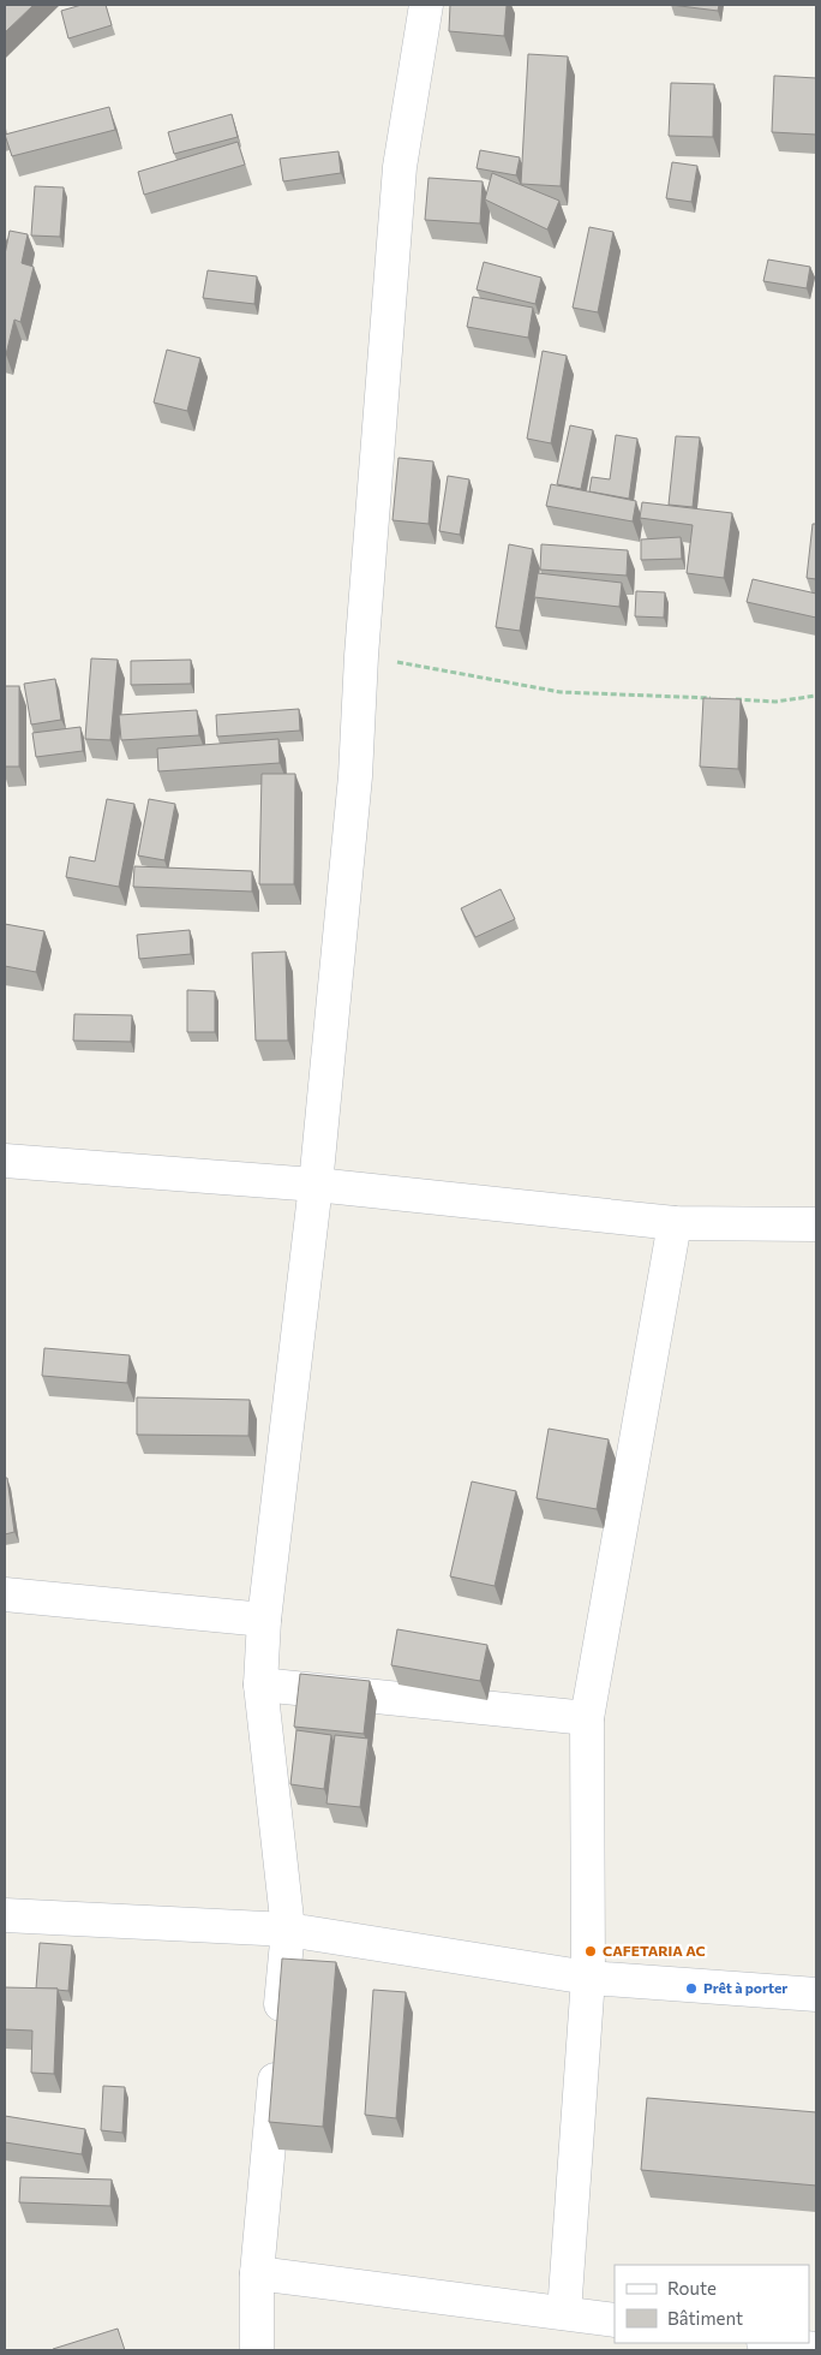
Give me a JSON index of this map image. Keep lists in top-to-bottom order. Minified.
{"places":["CAFETARIA AC","Prêt à porter"],"legend":["Route","Bâtiment"]}
